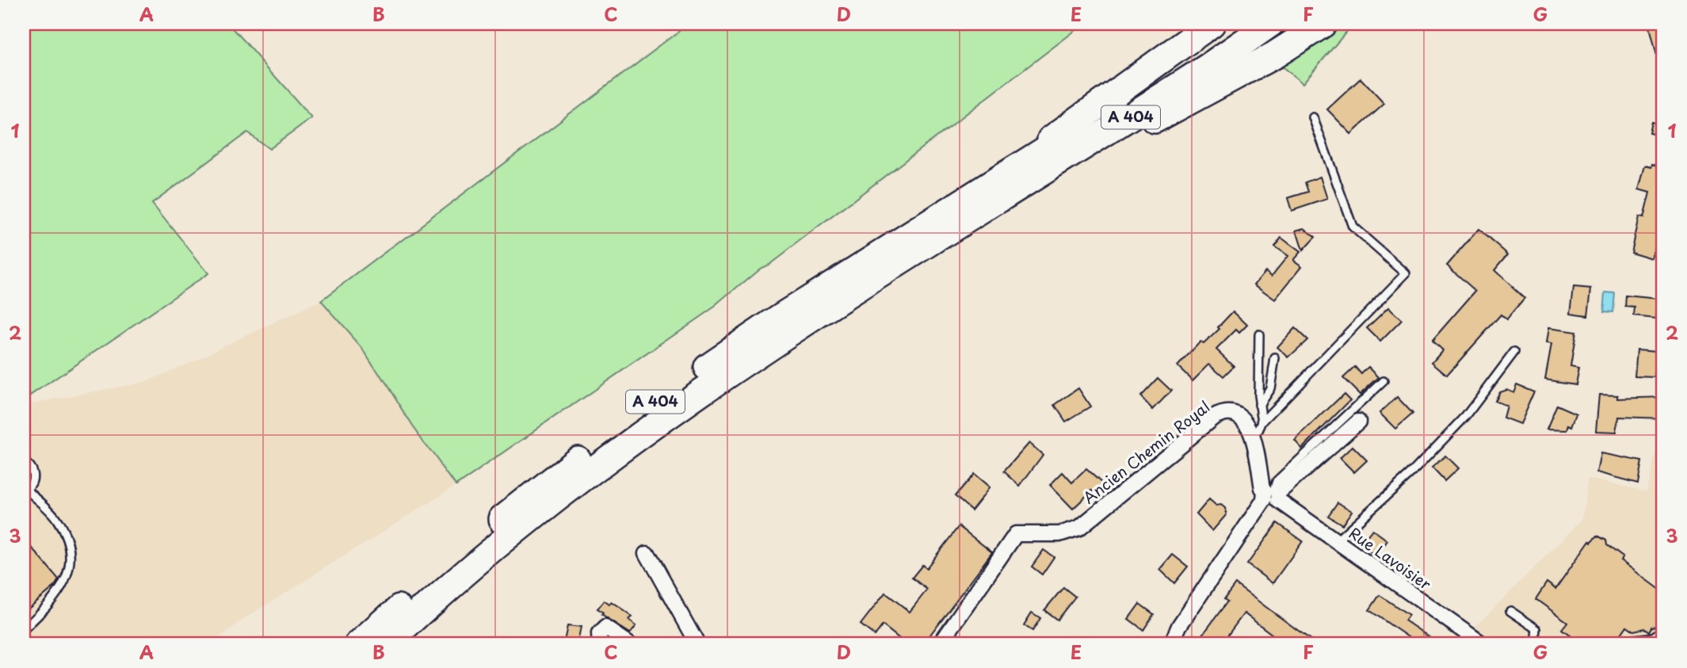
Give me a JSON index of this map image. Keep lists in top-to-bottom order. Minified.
{"streets":{"highway":["A 404"],"street":["Ancien Chemin Royal","Rue Lavoisier"]},"grid":{"columns":["A","B","C","D","E","F","G"],"rows":["1","2","3"]}}
